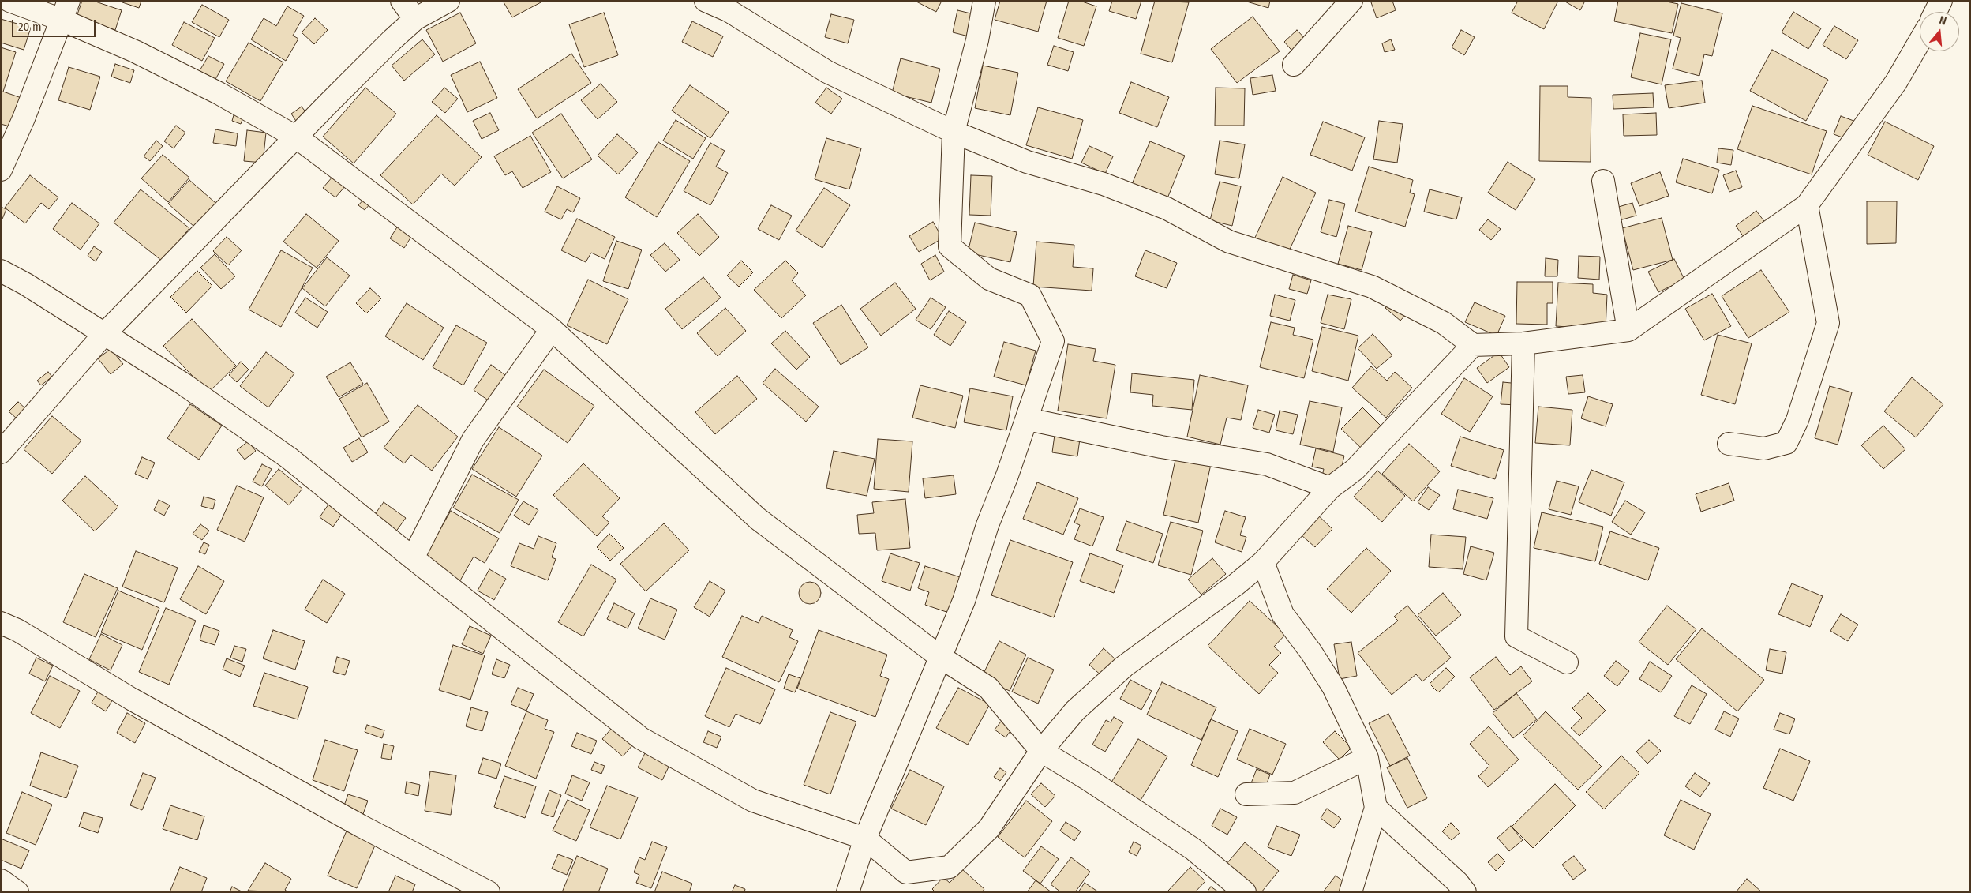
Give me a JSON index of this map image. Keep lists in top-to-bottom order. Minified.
{"scale_bar":"20 m","north":"top"}
